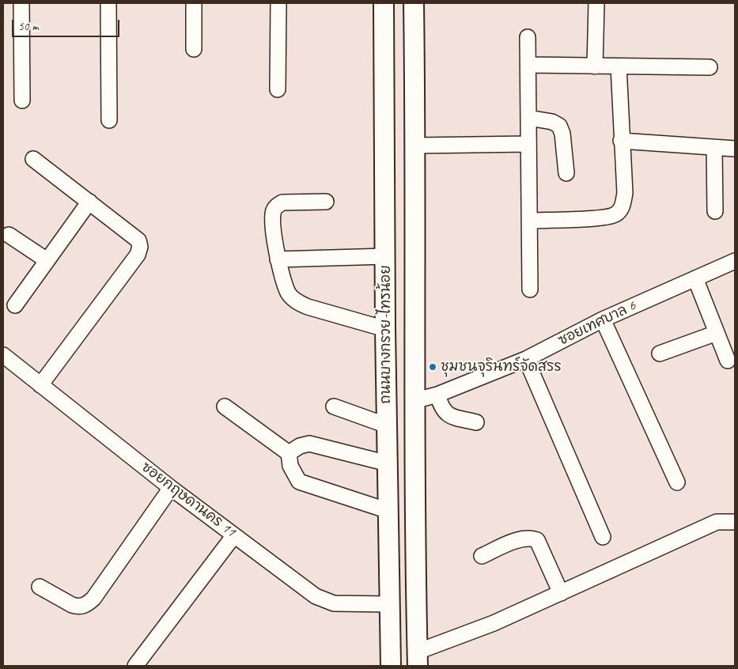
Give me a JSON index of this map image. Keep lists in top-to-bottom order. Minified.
{"streets":{"main road":["ถนนบางกรวย-ไทรน้อย"],"street":["ซอยเทศบาล 6","ซอยกฤษดานคร 11"]},"crossings":[["ซอยเทศบาล 6","ถนนบางกรวย-ไทรน้อย"],["ถนนบางกรวย-ไทรน้อย","ซอยกฤษดานคร 11"]],"places":["ชุมชนจุรินทร์จัดสรร"],"scale_bar":"50 m"}
